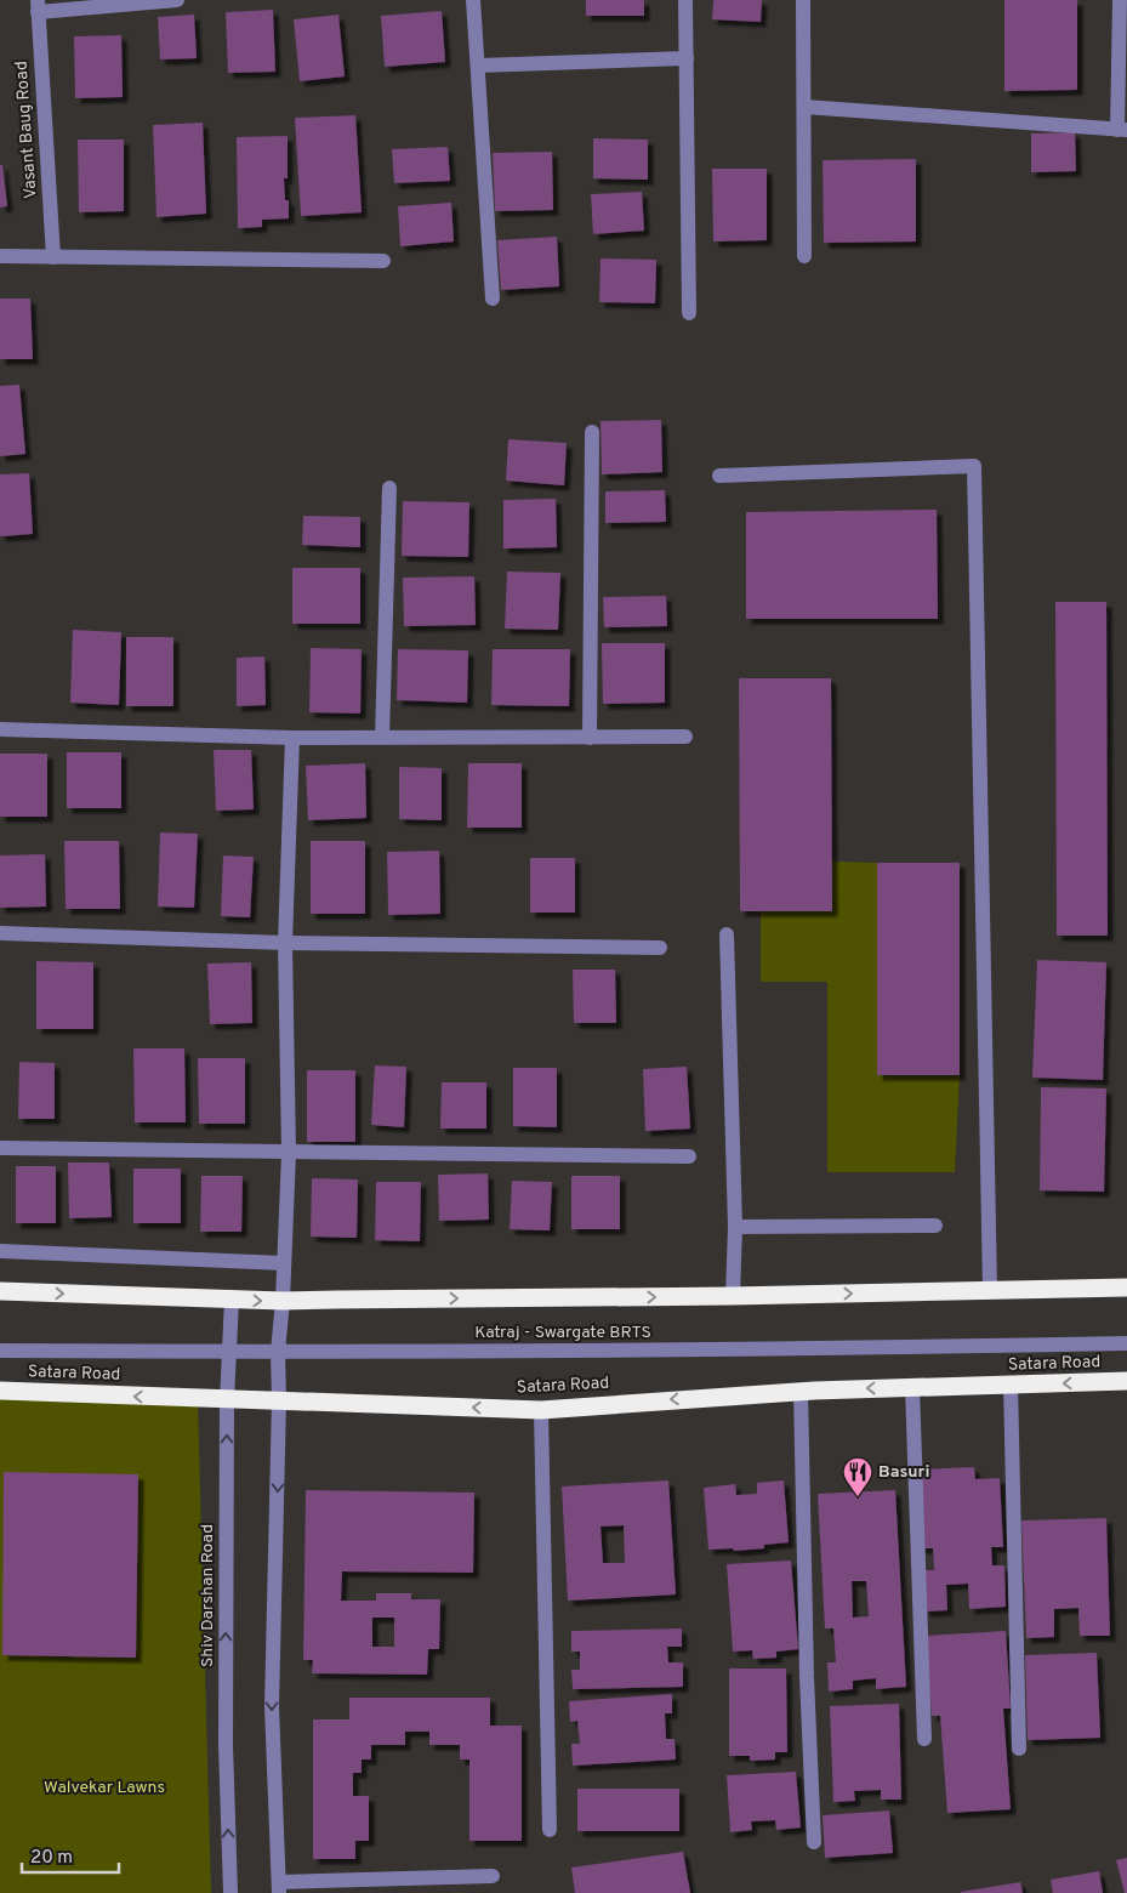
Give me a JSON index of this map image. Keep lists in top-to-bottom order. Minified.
{"streets":{"highway":["Satara Road"],"street":["Vasant Baug Road","Katraj - Swargate BRTS","Shiv Darshan Road"]},"crossings":[["Katraj - Swargate BRTS","Shiv Darshan Road"],["Satara Road","Shiv Darshan Road"]],"parks":["Walvekar Lawns"],"places":{"restaurant":["Basuri"]},"scale_bar":"20 m"}
